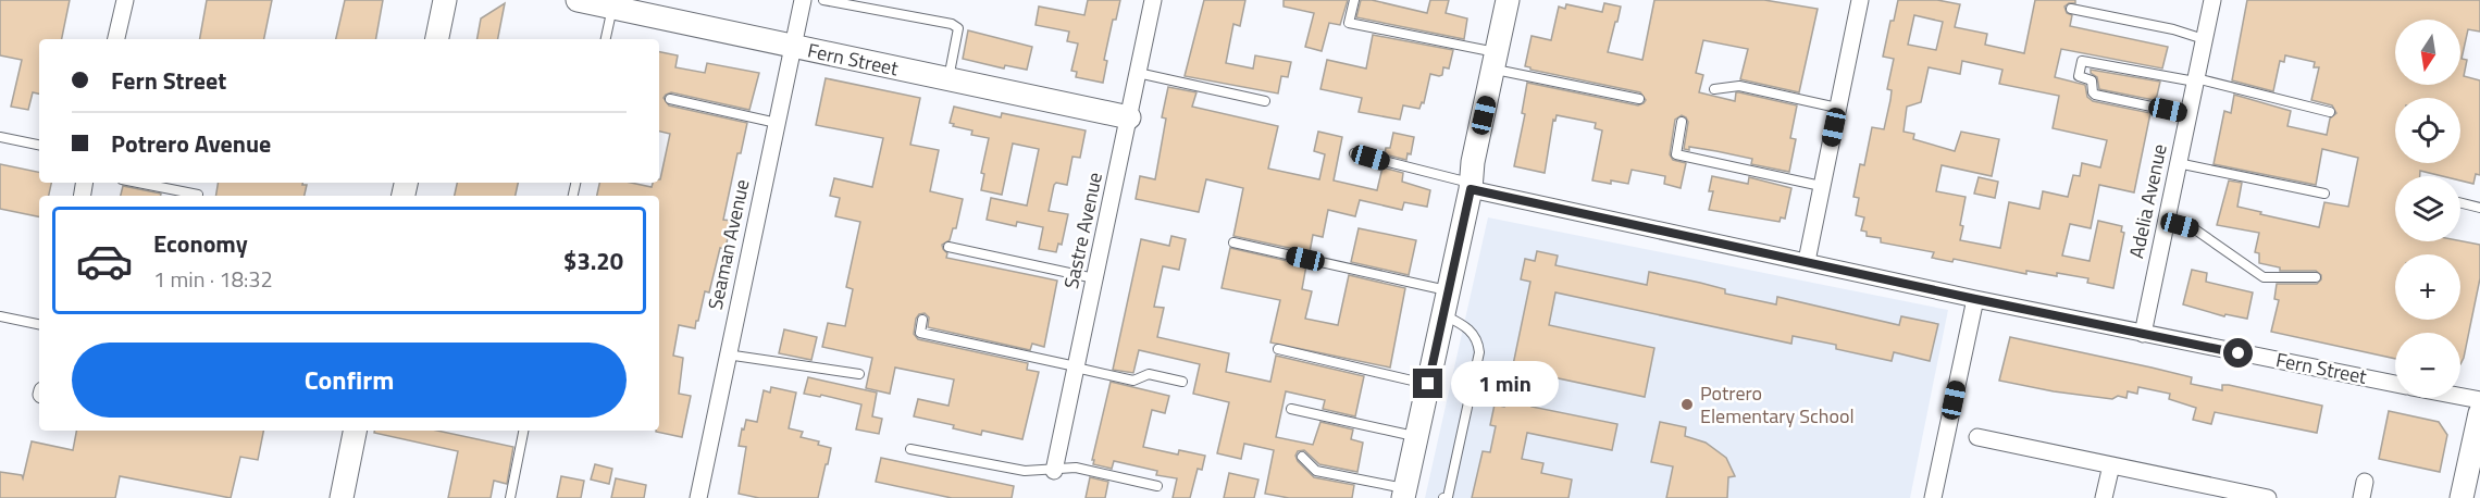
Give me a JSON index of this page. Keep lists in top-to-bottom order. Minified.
{"streets":{"street":["Fern Street","Adelia Avenue","Sastre Avenue","Seaman Avenue"]},"crossings":[["Fern Street","Adelia Avenue"],["Fern Street","Sastre Avenue"],["Fern Street","Seaman Avenue"]],"places":["Potrero Elementary School"],"north":"bottom","page":{"map_buttons":["+","−"],"banner":["Fern Street","Potrero Avenue"],"list":[{"name":"Economy","note":"1 min · 18:32","value":"$3.20"}],"buttons":"Confirm","bubble":"1 min"}}
